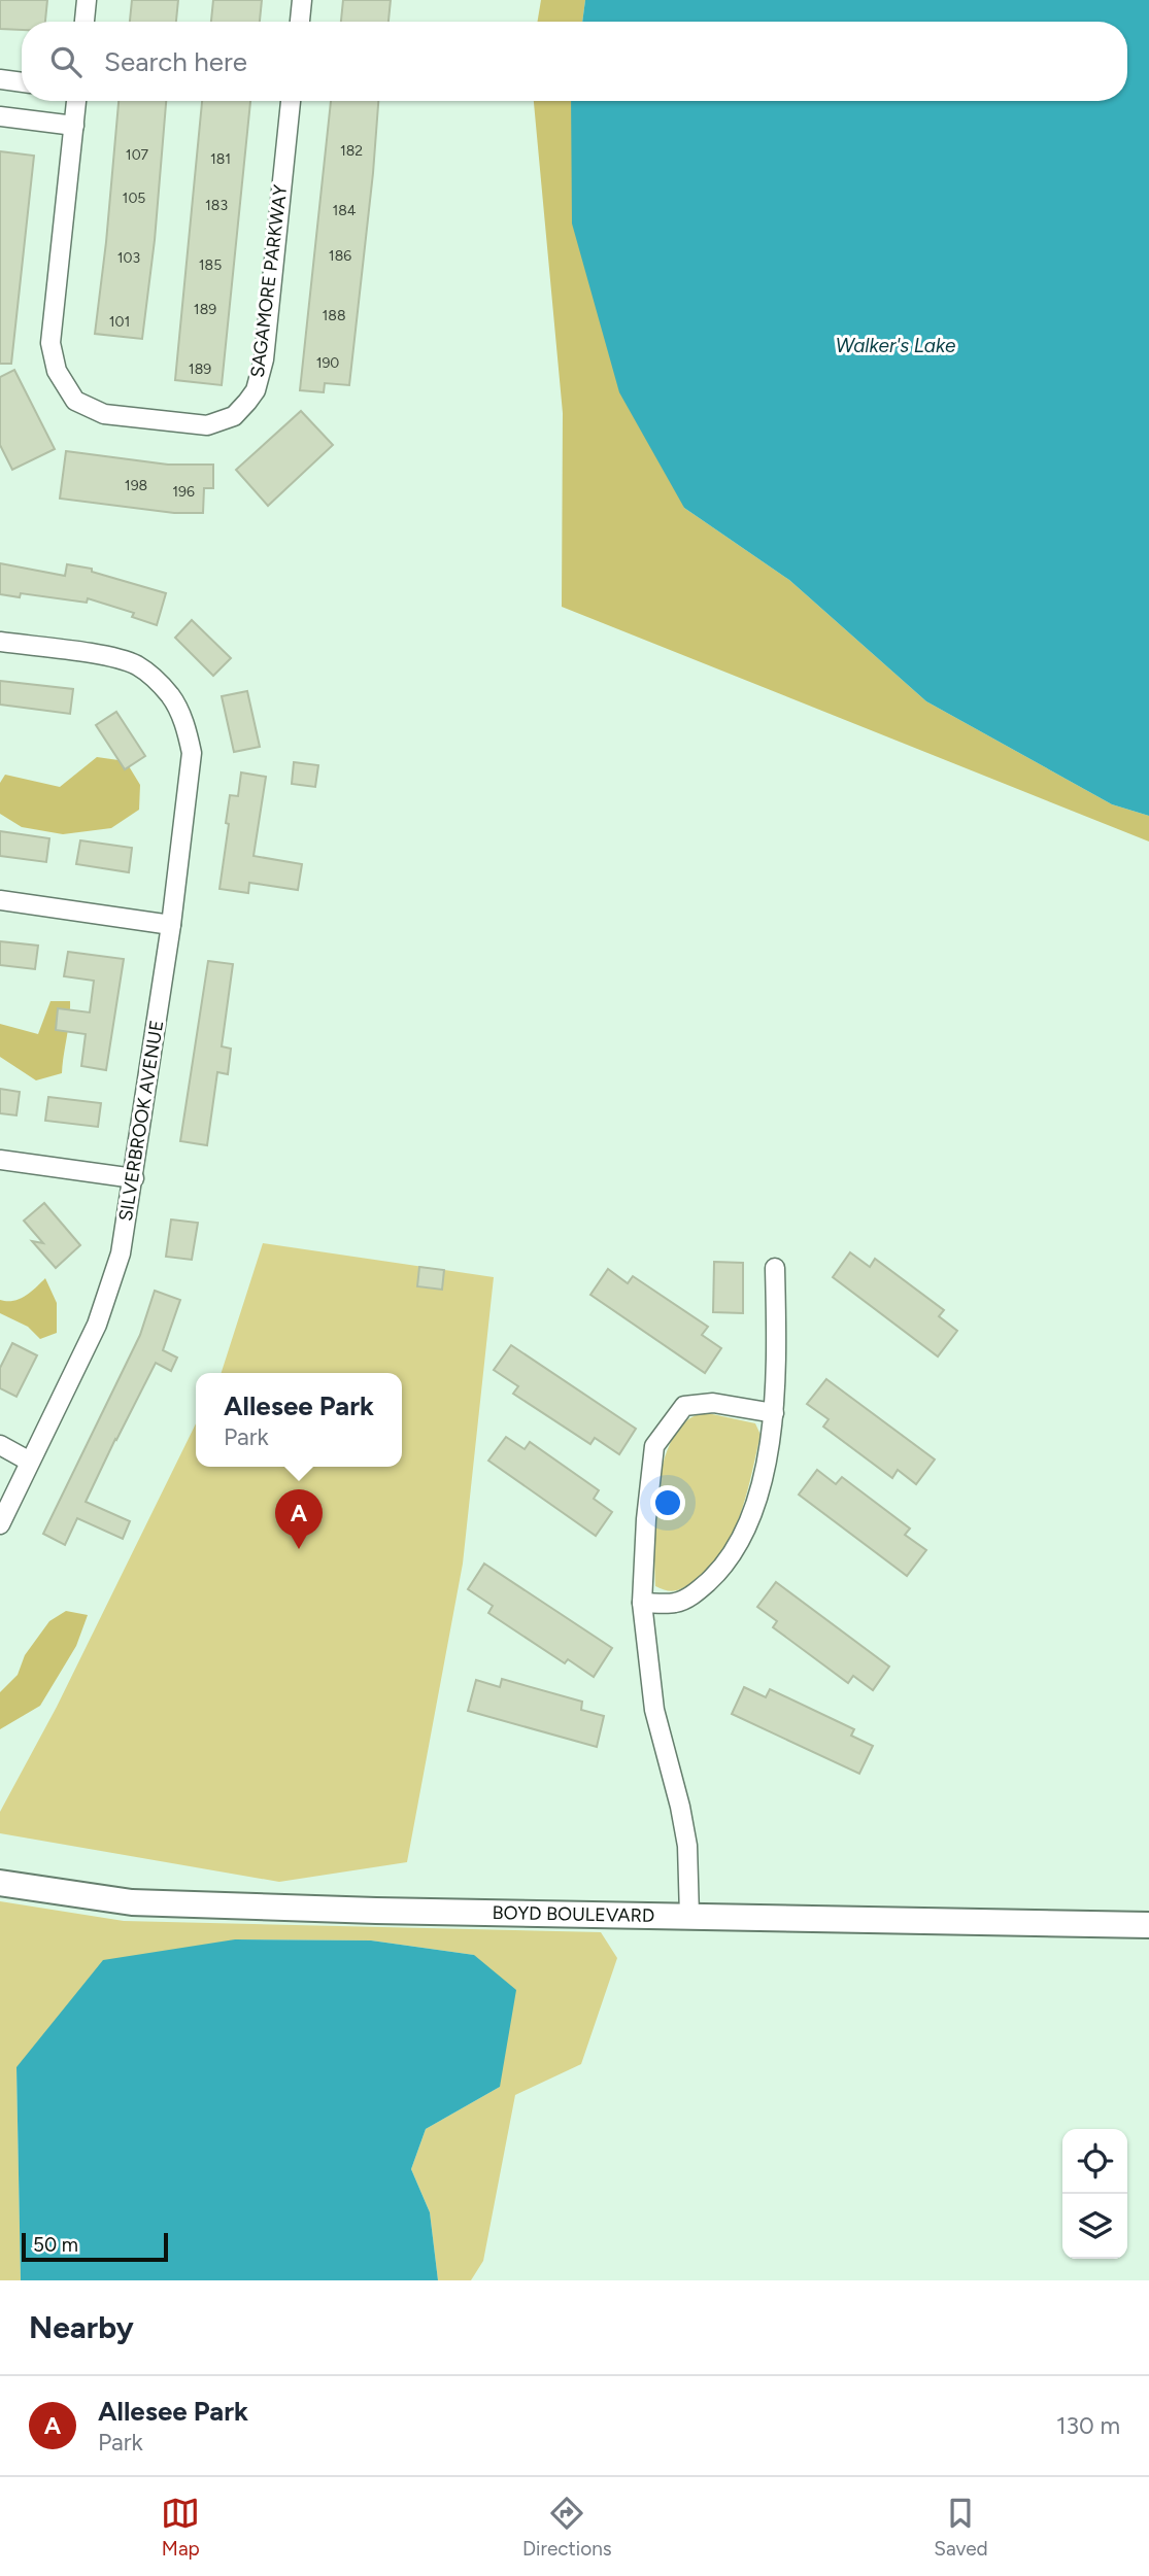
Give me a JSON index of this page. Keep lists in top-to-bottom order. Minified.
{"streets":{"street":["SAGAMORE PARKWAY","SILVERBROOK AVENUE","BOYD BOULEVARD"]},"water":["Walker's Lake"],"house_numbers":["182","107","181","105","183","184","186","103","185","189","188","101","190","189","198","196"],"scale_bar":"50 m","page":{"search":"Search here","popup":["Allesee Park","Park"],"pins":"A","scale":"50 m","heading":"Nearby","list":[{"mark":"A","name":"Allesee Park","note":"Park","value":"130 m"}],"nav":["Map","Directions","Saved"]}}
